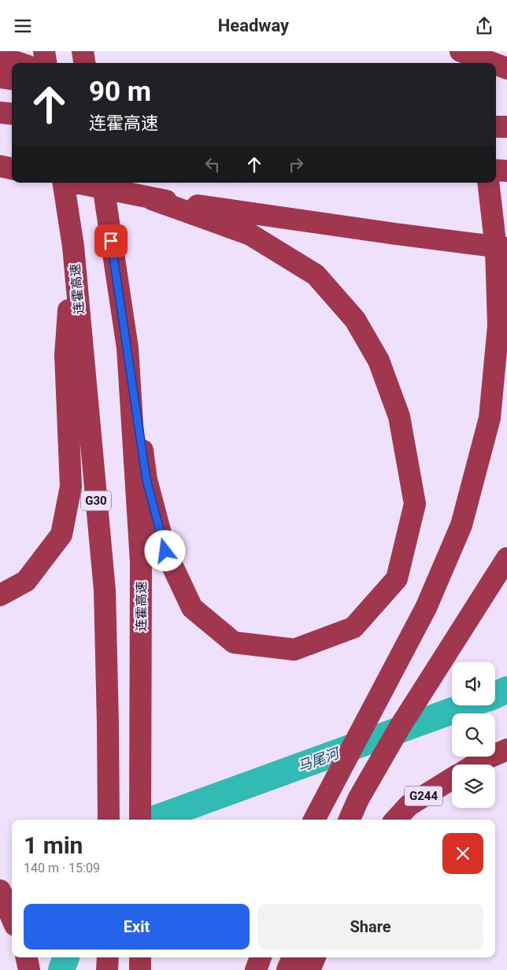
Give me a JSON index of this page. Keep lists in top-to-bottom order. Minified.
{"streets":{"highway":["连霍高速","G30","G244"]},"water":["马尾河"],"page":{"header":"Headway","turn":["90 m","连霍高速"],"heading":["1 min","140 m · 15:09"],"buttons":["Exit","Share"]}}
